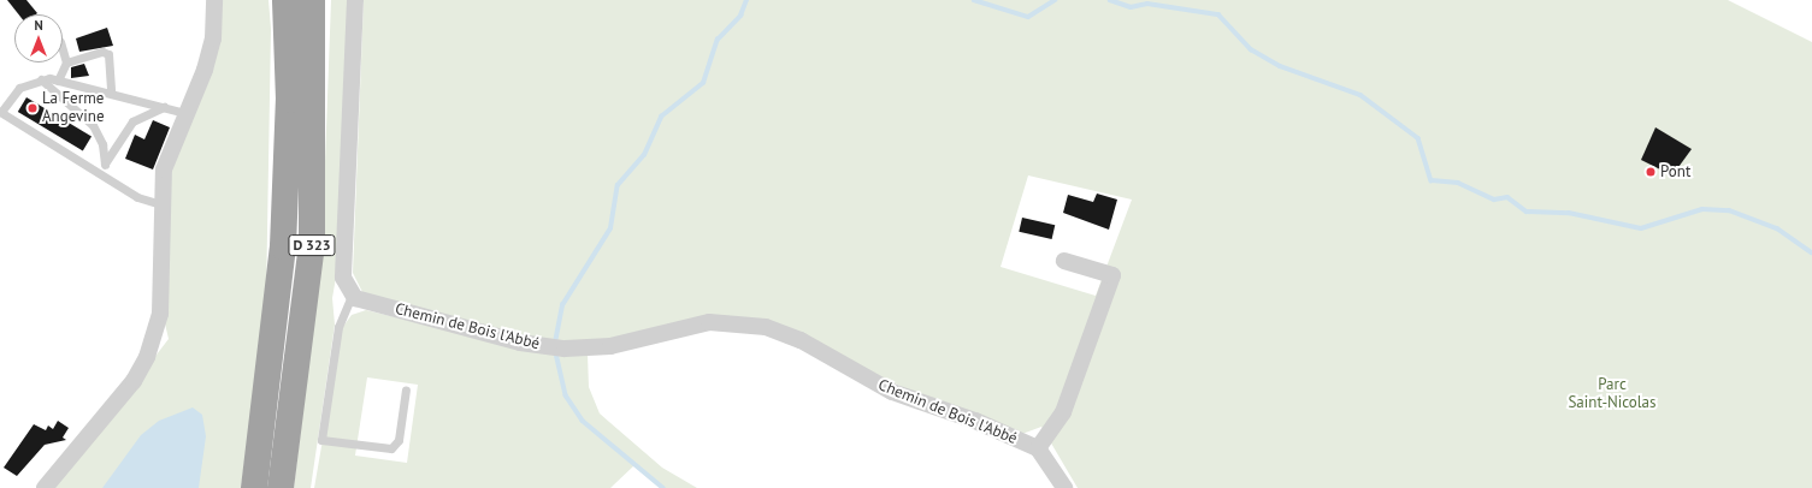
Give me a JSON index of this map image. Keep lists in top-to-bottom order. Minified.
{"streets":{"highway":["D 323"],"street":["Chemin de Bois l'Abbé"]},"parks":["Parc Saint-Nicolas"],"places":["La Ferme Angevine","Pont"],"north":"top"}
